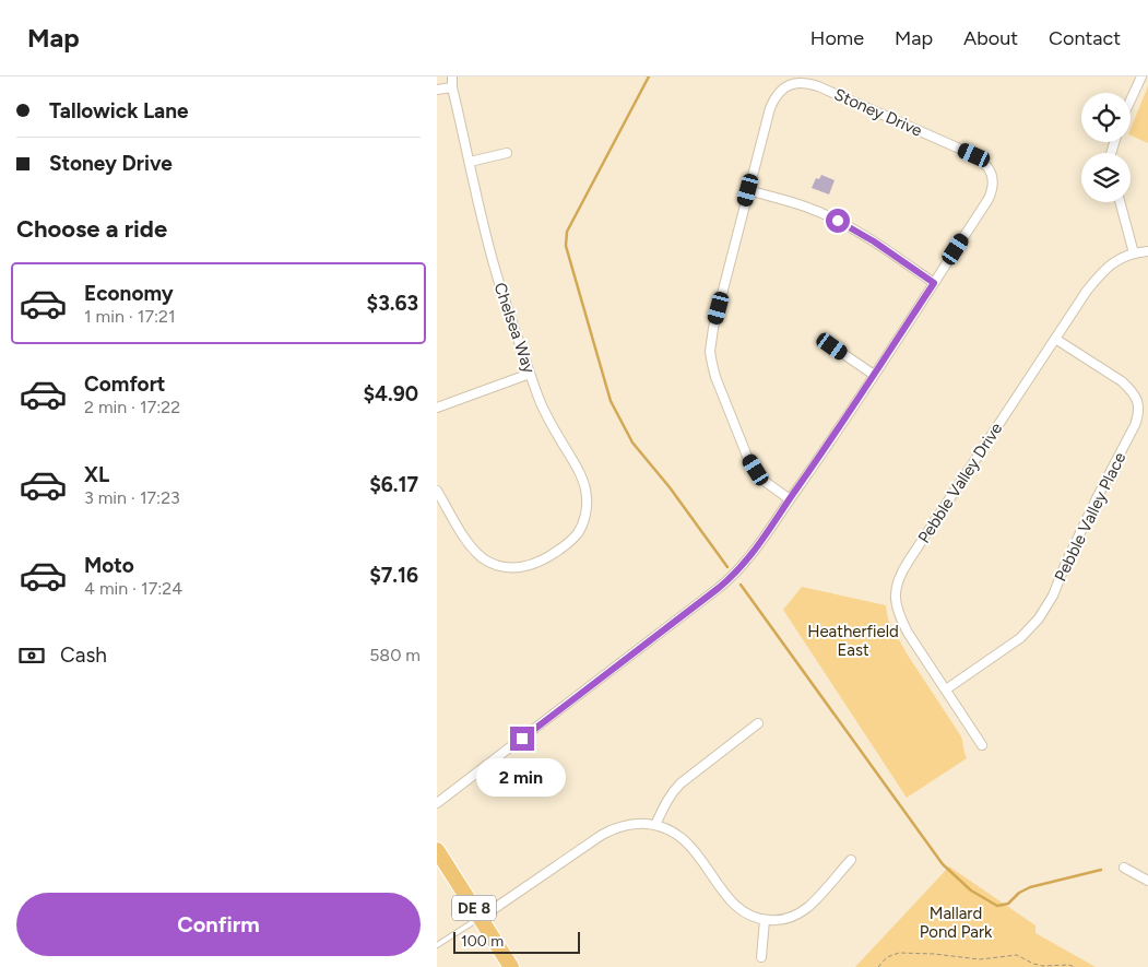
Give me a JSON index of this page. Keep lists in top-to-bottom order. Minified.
{"streets":{"highway":["DE 8"],"street":["Stoney Drive","Chelsea Way","Pebble Valley Drive","Pebble Valley Place"]},"crossings":[["Pebble Valley Drive","Pebble Valley Place"]],"parks":["Heatherfield East","Mallard Pond Park"],"scale_bar":"100 m","page":{"header":"Map","nav":["Home","Map","About","Contact"],"banner":["Tallowick Lane","Stoney Drive"],"heading":"Choose a ride","list":[{"name":"Economy","note":"1 min · 17:21","value":"$3.63"},{"name":"Comfort","note":"2 min · 17:22","value":"$4.90"},{"name":"XL","note":"3 min · 17:23","value":"$6.17"},{"name":"Moto","note":"4 min · 17:24","value":"$7.16"}],"pay":["Cash","580 m"],"bubble":"2 min","buttons":"Confirm","scale":"100 m"}}
